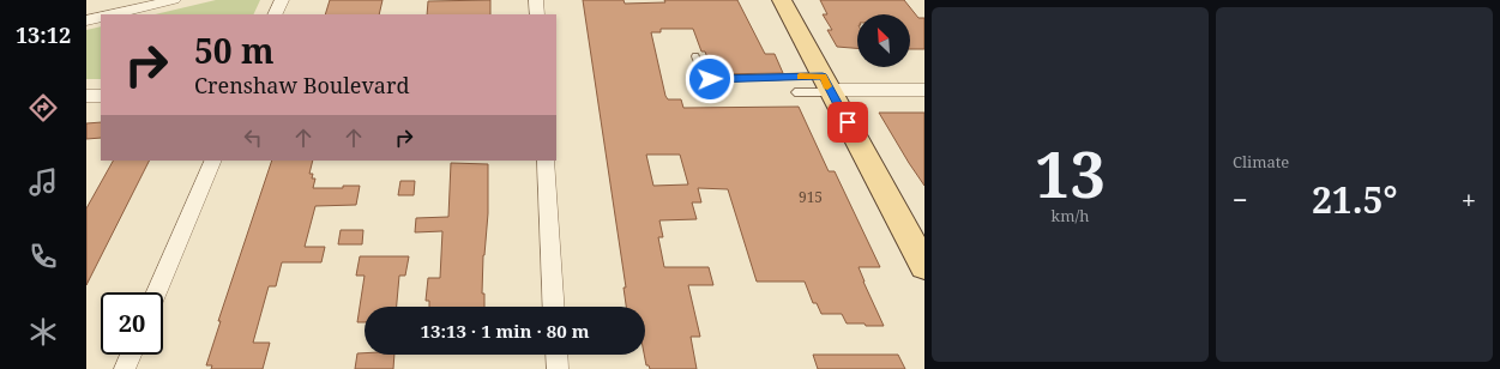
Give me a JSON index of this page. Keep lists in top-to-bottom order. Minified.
{"house_numbers":["915"],"north":"top left","page":{"tabs":"13:12","tile":[["13","km/h"],"Climate"],"turn":["50 m","Crenshaw Boulevard"],"heat":["−","21.5°","+"],"limit":"20","trip":"13:13 · 1 min · 80 m"}}
